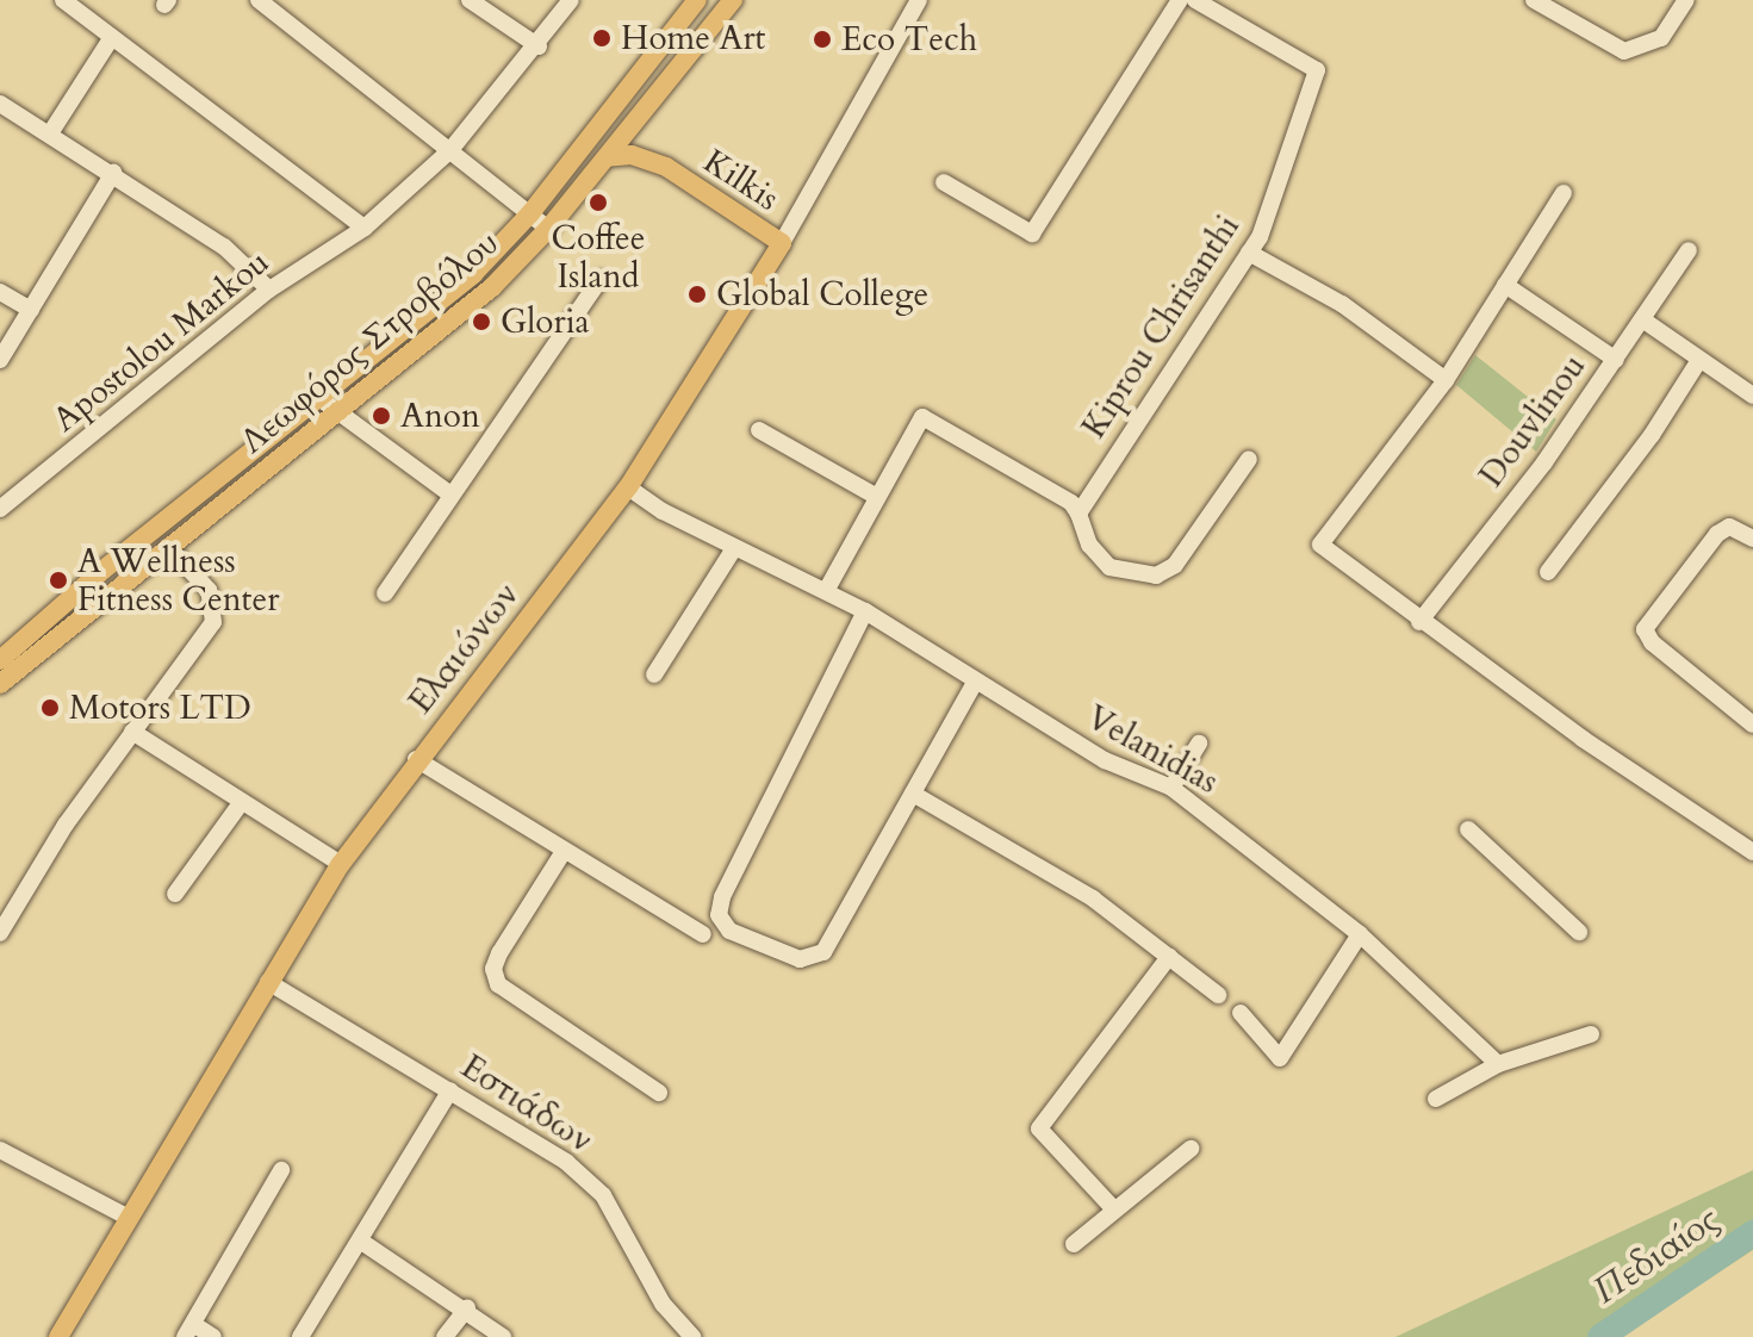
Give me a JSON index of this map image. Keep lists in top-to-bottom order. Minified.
{"streets":{"main road":["Kilkis","Λεωφόρος Στροβόλου","Ελαιώνων"],"street":["Kiprou Chrisanthi","Apostolou Markou","Douvlinou","Velanidias","Εστιάδων"]},"crossings":[["Kilkis","Λεωφόρος Στροβόλου"],["Kilkis","Ελαιώνων"],["Ελαιώνων","Velanidias"],["Ελαιώνων","Εστιάδων"]],"water":["Πεδιαίος"],"places":["Home Art","Eco Tech","Coffee Island","Global College","Gloria","Anon","A Wellness Fitness Center","Motors LTD"]}
